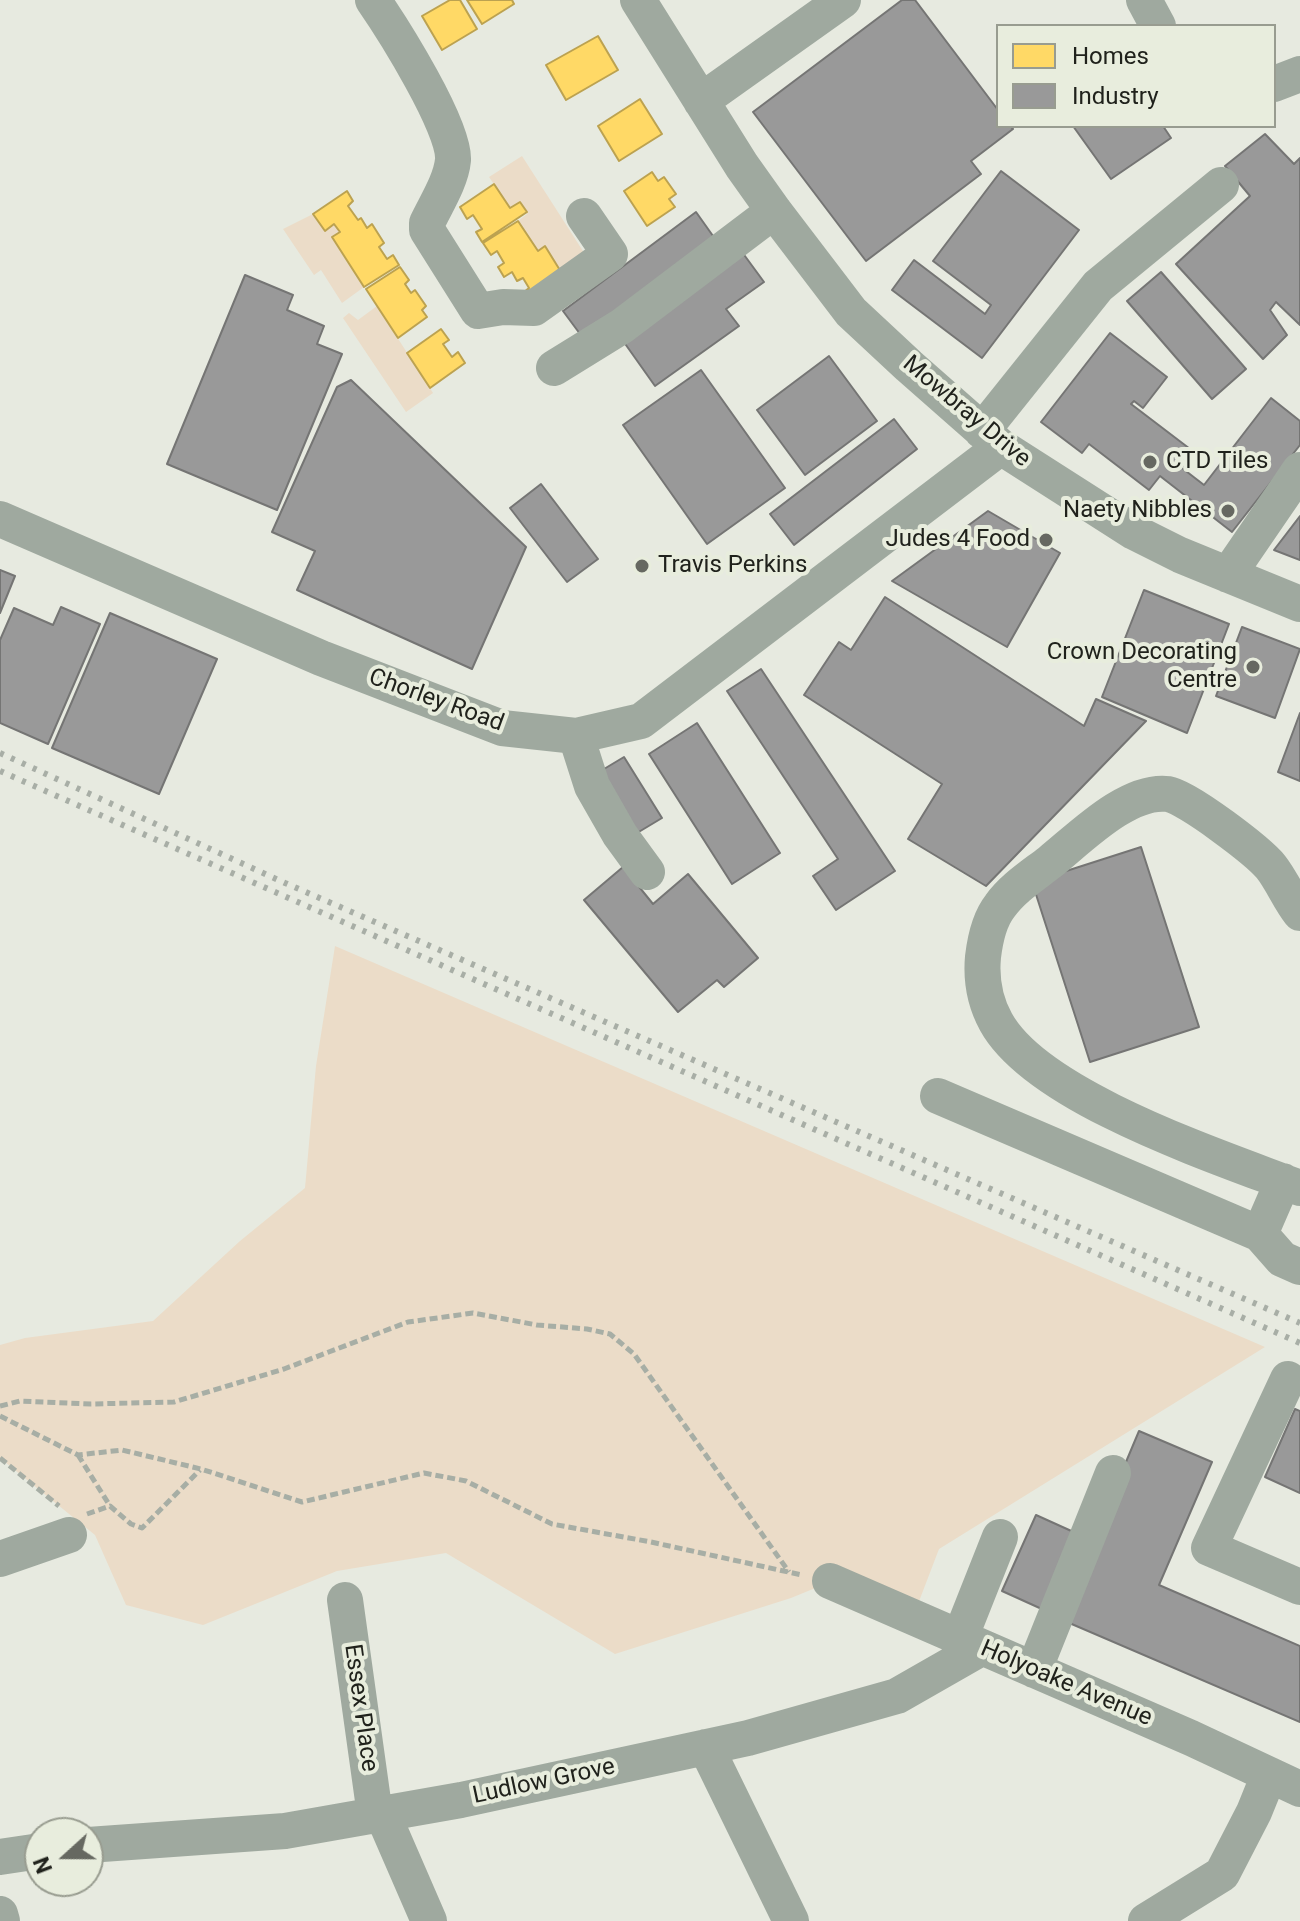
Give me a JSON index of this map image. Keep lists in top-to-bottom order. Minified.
{"streets":{"street":["Mowbray Drive","Chorley Road","Holyoake Avenue","Essex Place","Ludlow Grove"]},"crossings":[["Mowbray Drive","Chorley Road"],["Holyoake Avenue","Ludlow Grove"],["Essex Place","Ludlow Grove"]],"places":["CTD Tiles","Naety Nibbles","Judes 4 Food","Travis Perkins","Crown Decorating Centre"],"legend":["Homes","Industry"],"north":"left"}
